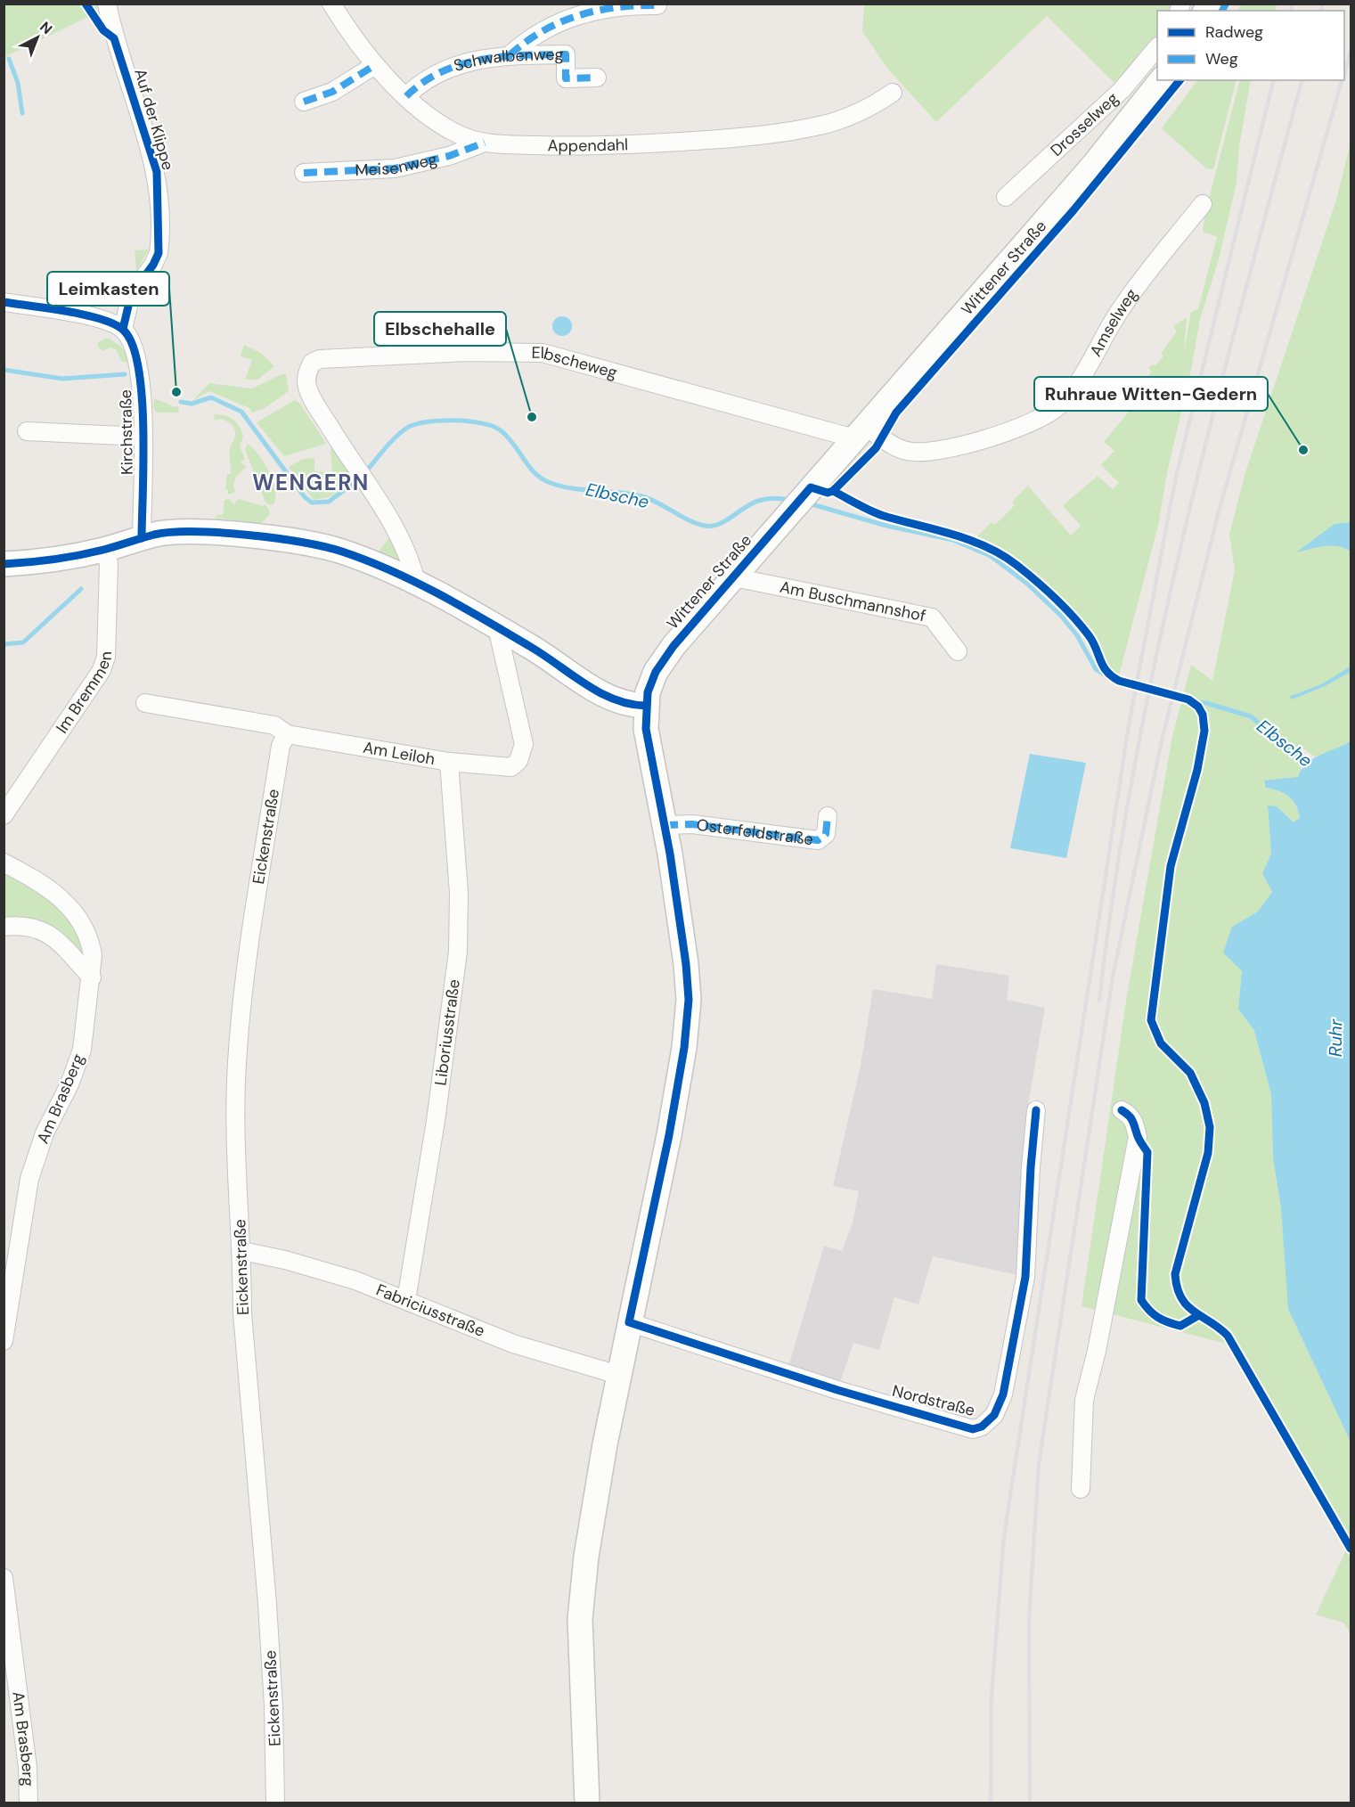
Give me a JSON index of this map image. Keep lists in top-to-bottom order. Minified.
{"streets":{"main road":["Wittener Straße"],"street":["Schwalbenweg","Auf der Klippe","Drosselweg","Appendahl","Meisenweg","Amselweg","Elbscheweg","Kirchstraße","Am Buschmannshof","Im Bremmen","Am Leiloh","Osterfeldstraße","Eickenstraße","Liboriusstraße","Am Brasberg","Fabriciusstraße","Nordstraße"]},"crossings":[["Schwalbenweg","Appendahl"],["Auf der Klippe","Kirchstraße"],["Appendahl","Meisenweg"],["Wittener Straße","Amselweg"],["Wittener Straße","Elbscheweg"],["Wittener Straße","Am Buschmannshof"],["Wittener Straße","Osterfeldstraße"],["Wittener Straße","Fabriciusstraße"],["Wittener Straße","Nordstraße"],["Amselweg","Elbscheweg"],["Am Leiloh","Eickenstraße"],["Am Leiloh","Liboriusstraße"],["Eickenstraße","Fabriciusstraße"],["Liboriusstraße","Fabriciusstraße"]],"districts":["WENGERN"],"water":["Elbsche","Ruhr"],"places":["Leimkasten","Elbschehalle","Ruhraue Witten-Gedern"],"legend":["Radweg","Weg"],"north":"top right"}
